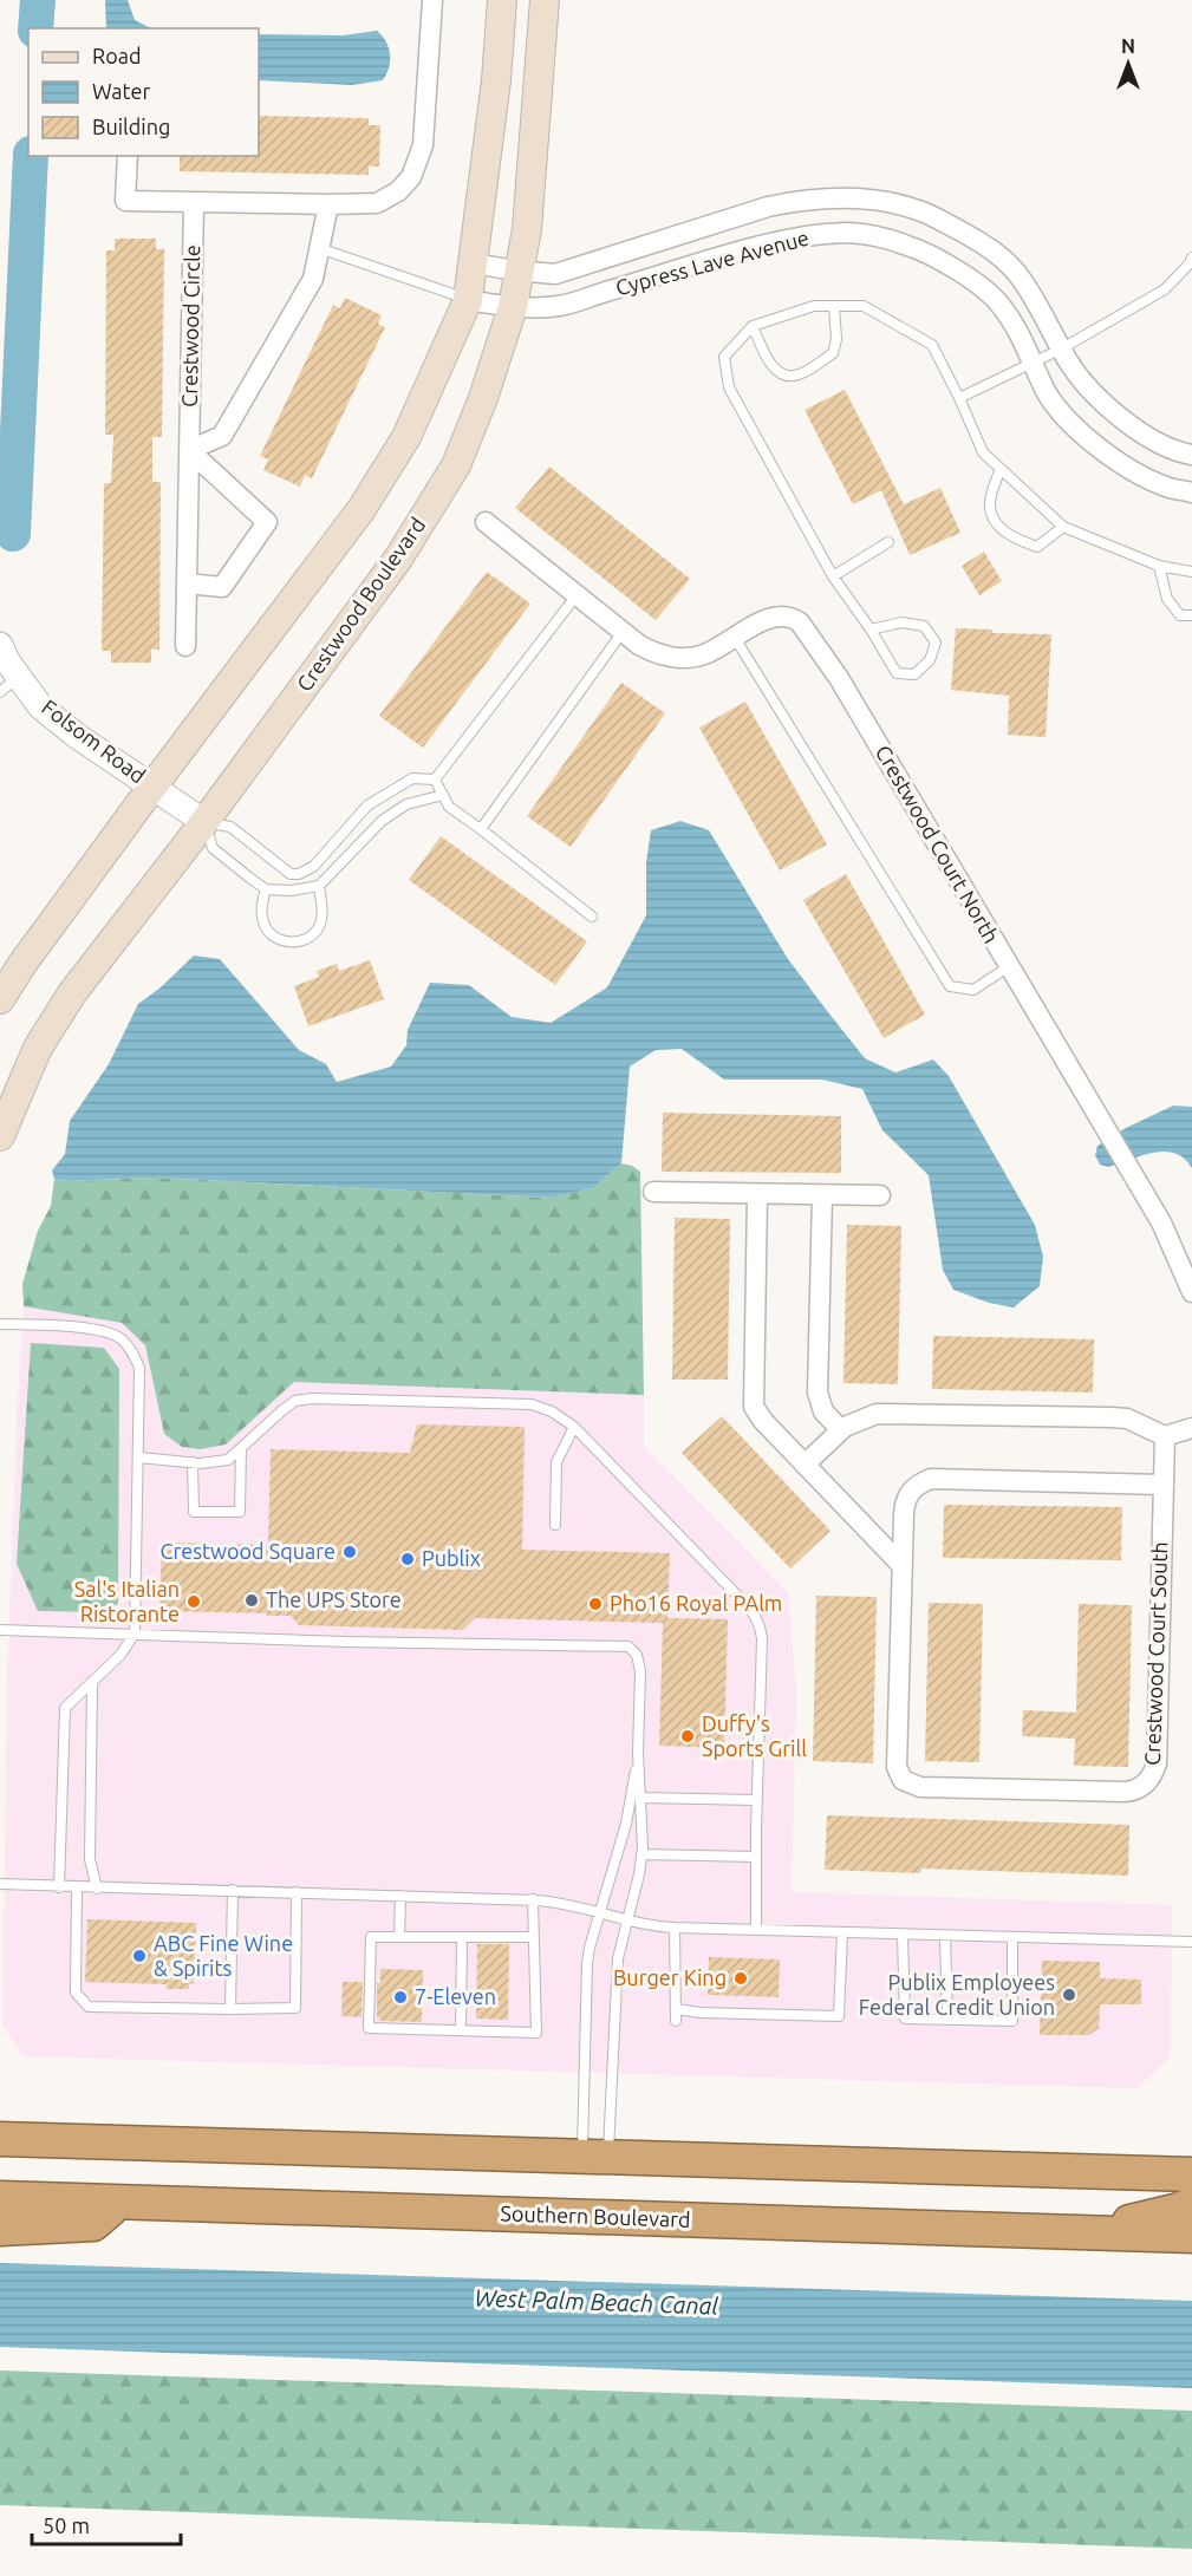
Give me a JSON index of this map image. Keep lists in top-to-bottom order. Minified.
{"streets":{"highway":["Southern Boulevard"],"main road":["Crestwood Boulevard"],"street":["Cypress Lave Avenue","Crestwood Circle","Folsom Road","Crestwood Court North","Crestwood Court South"]},"crossings":[["Cypress Lave Avenue","Crestwood Boulevard"],["Crestwood Boulevard","Folsom Road"]],"water":["West Palm Beach Canal"],"places":["Crestwood Square","Publix","The UPS Store","Sal's Italian Ristorante","Pho16 Royal PAlm","Duffy's Sports Grill","ABC Fine Wine & Spirits","Burger King","Publix Employees Federal Credit Union","7-Eleven"],"legend":["Road","Water","Building"],"scale_bar":"50 m","north":"top"}
